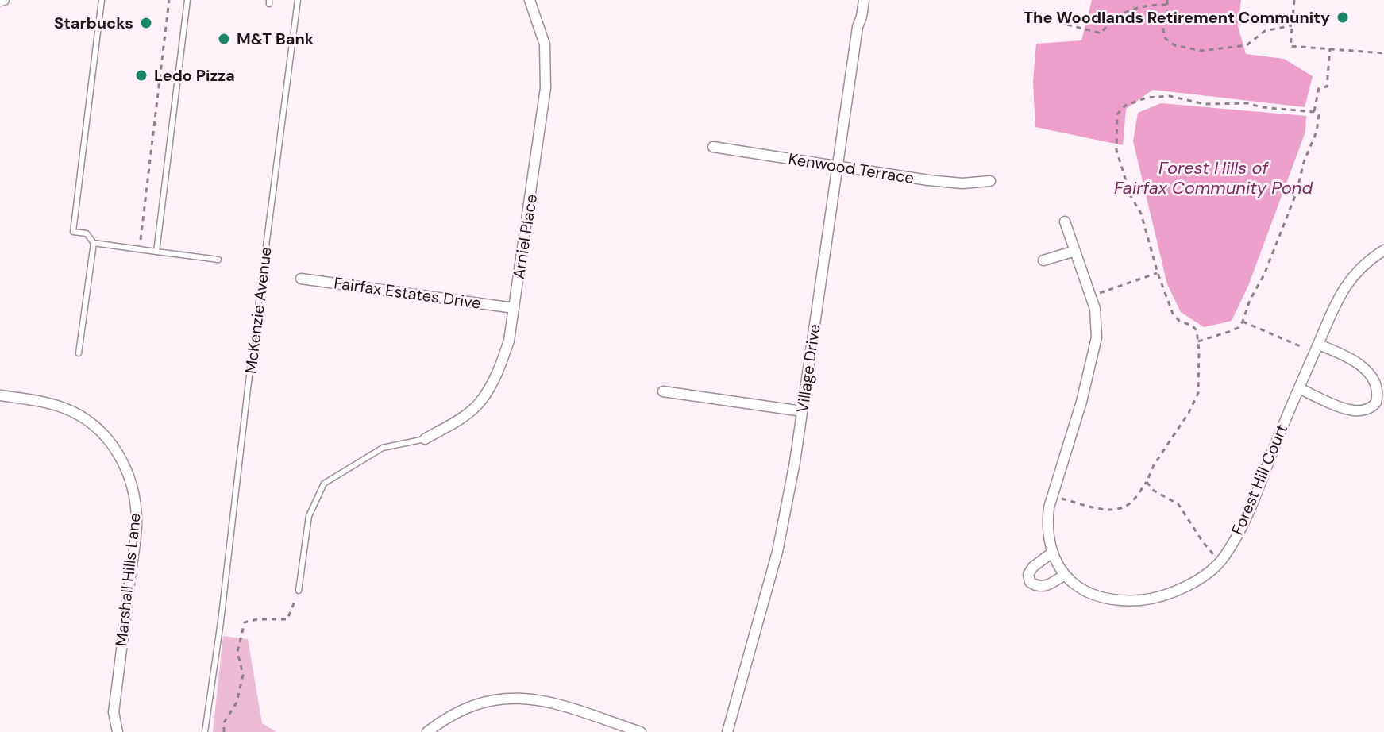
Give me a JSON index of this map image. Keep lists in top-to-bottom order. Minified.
{"streets":{"street":["Kenwood Terrace","Arniel Place","Fairfax Estates Drive","Village Drive","Forest Hill Court","Marshall Hills Lane"],"lane":["McKenzie Avenue"]},"crossings":[["Kenwood Terrace","Village Drive"],["Arniel Place","Fairfax Estates Drive"]],"water":["Forest Hills of Fairfax Community Pond"],"places":["The Woodlands Retirement Community","Starbucks","M&T Bank","Ledo Pizza"]}
